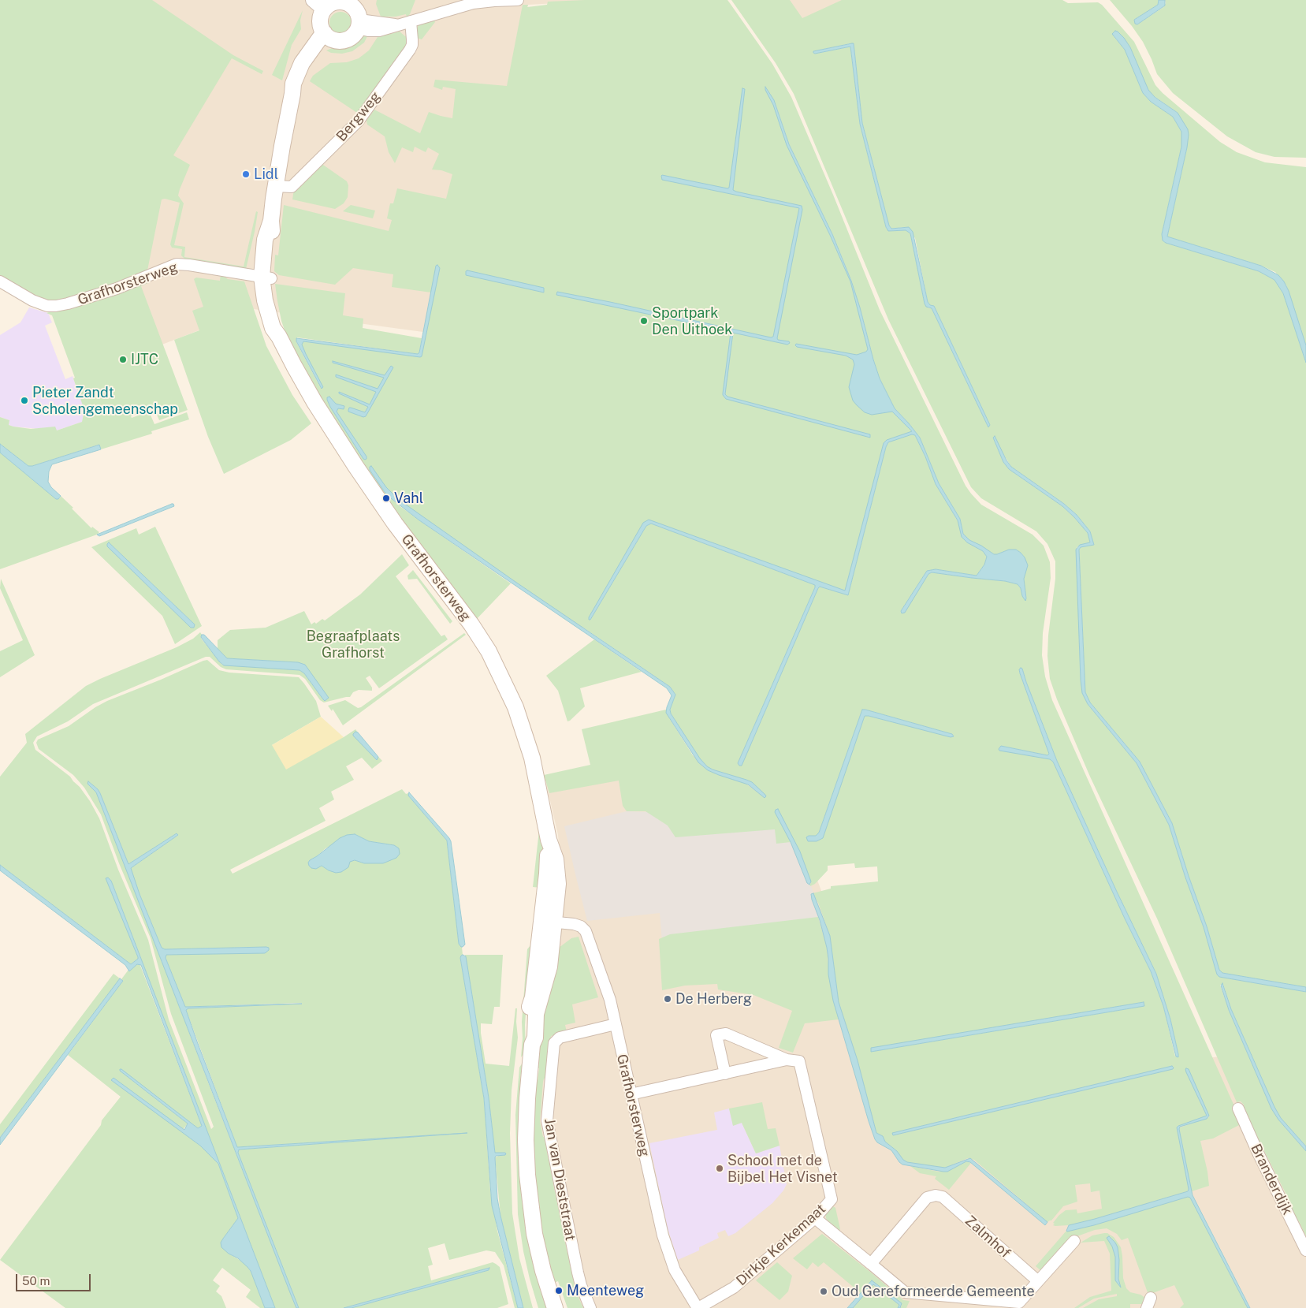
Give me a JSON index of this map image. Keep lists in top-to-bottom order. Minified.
{"streets":{"main road":["Grafhorsterweg"],"street":["Bergweg","Jan van Dieststraat","Branderdijk","Zalmhof","Dirkje Kerkemaat"]},"crossings":[["Bergweg","Grafhorsterweg"],["Grafhorsterweg","Jan van Dieststraat"],["Grafhorsterweg","Dirkje Kerkemaat"]],"parks":["Begraafplaats Grafhorst"],"places":["Lidl","Sportpark Den Uithoek","IJTC","Pieter Zandt Scholengemeenschap","Vahl","De Herberg","School met de Bijbel Het Visnet","Meenteweg","Oud Gereformeerde Gemeente"],"scale_bar":"50 m"}
